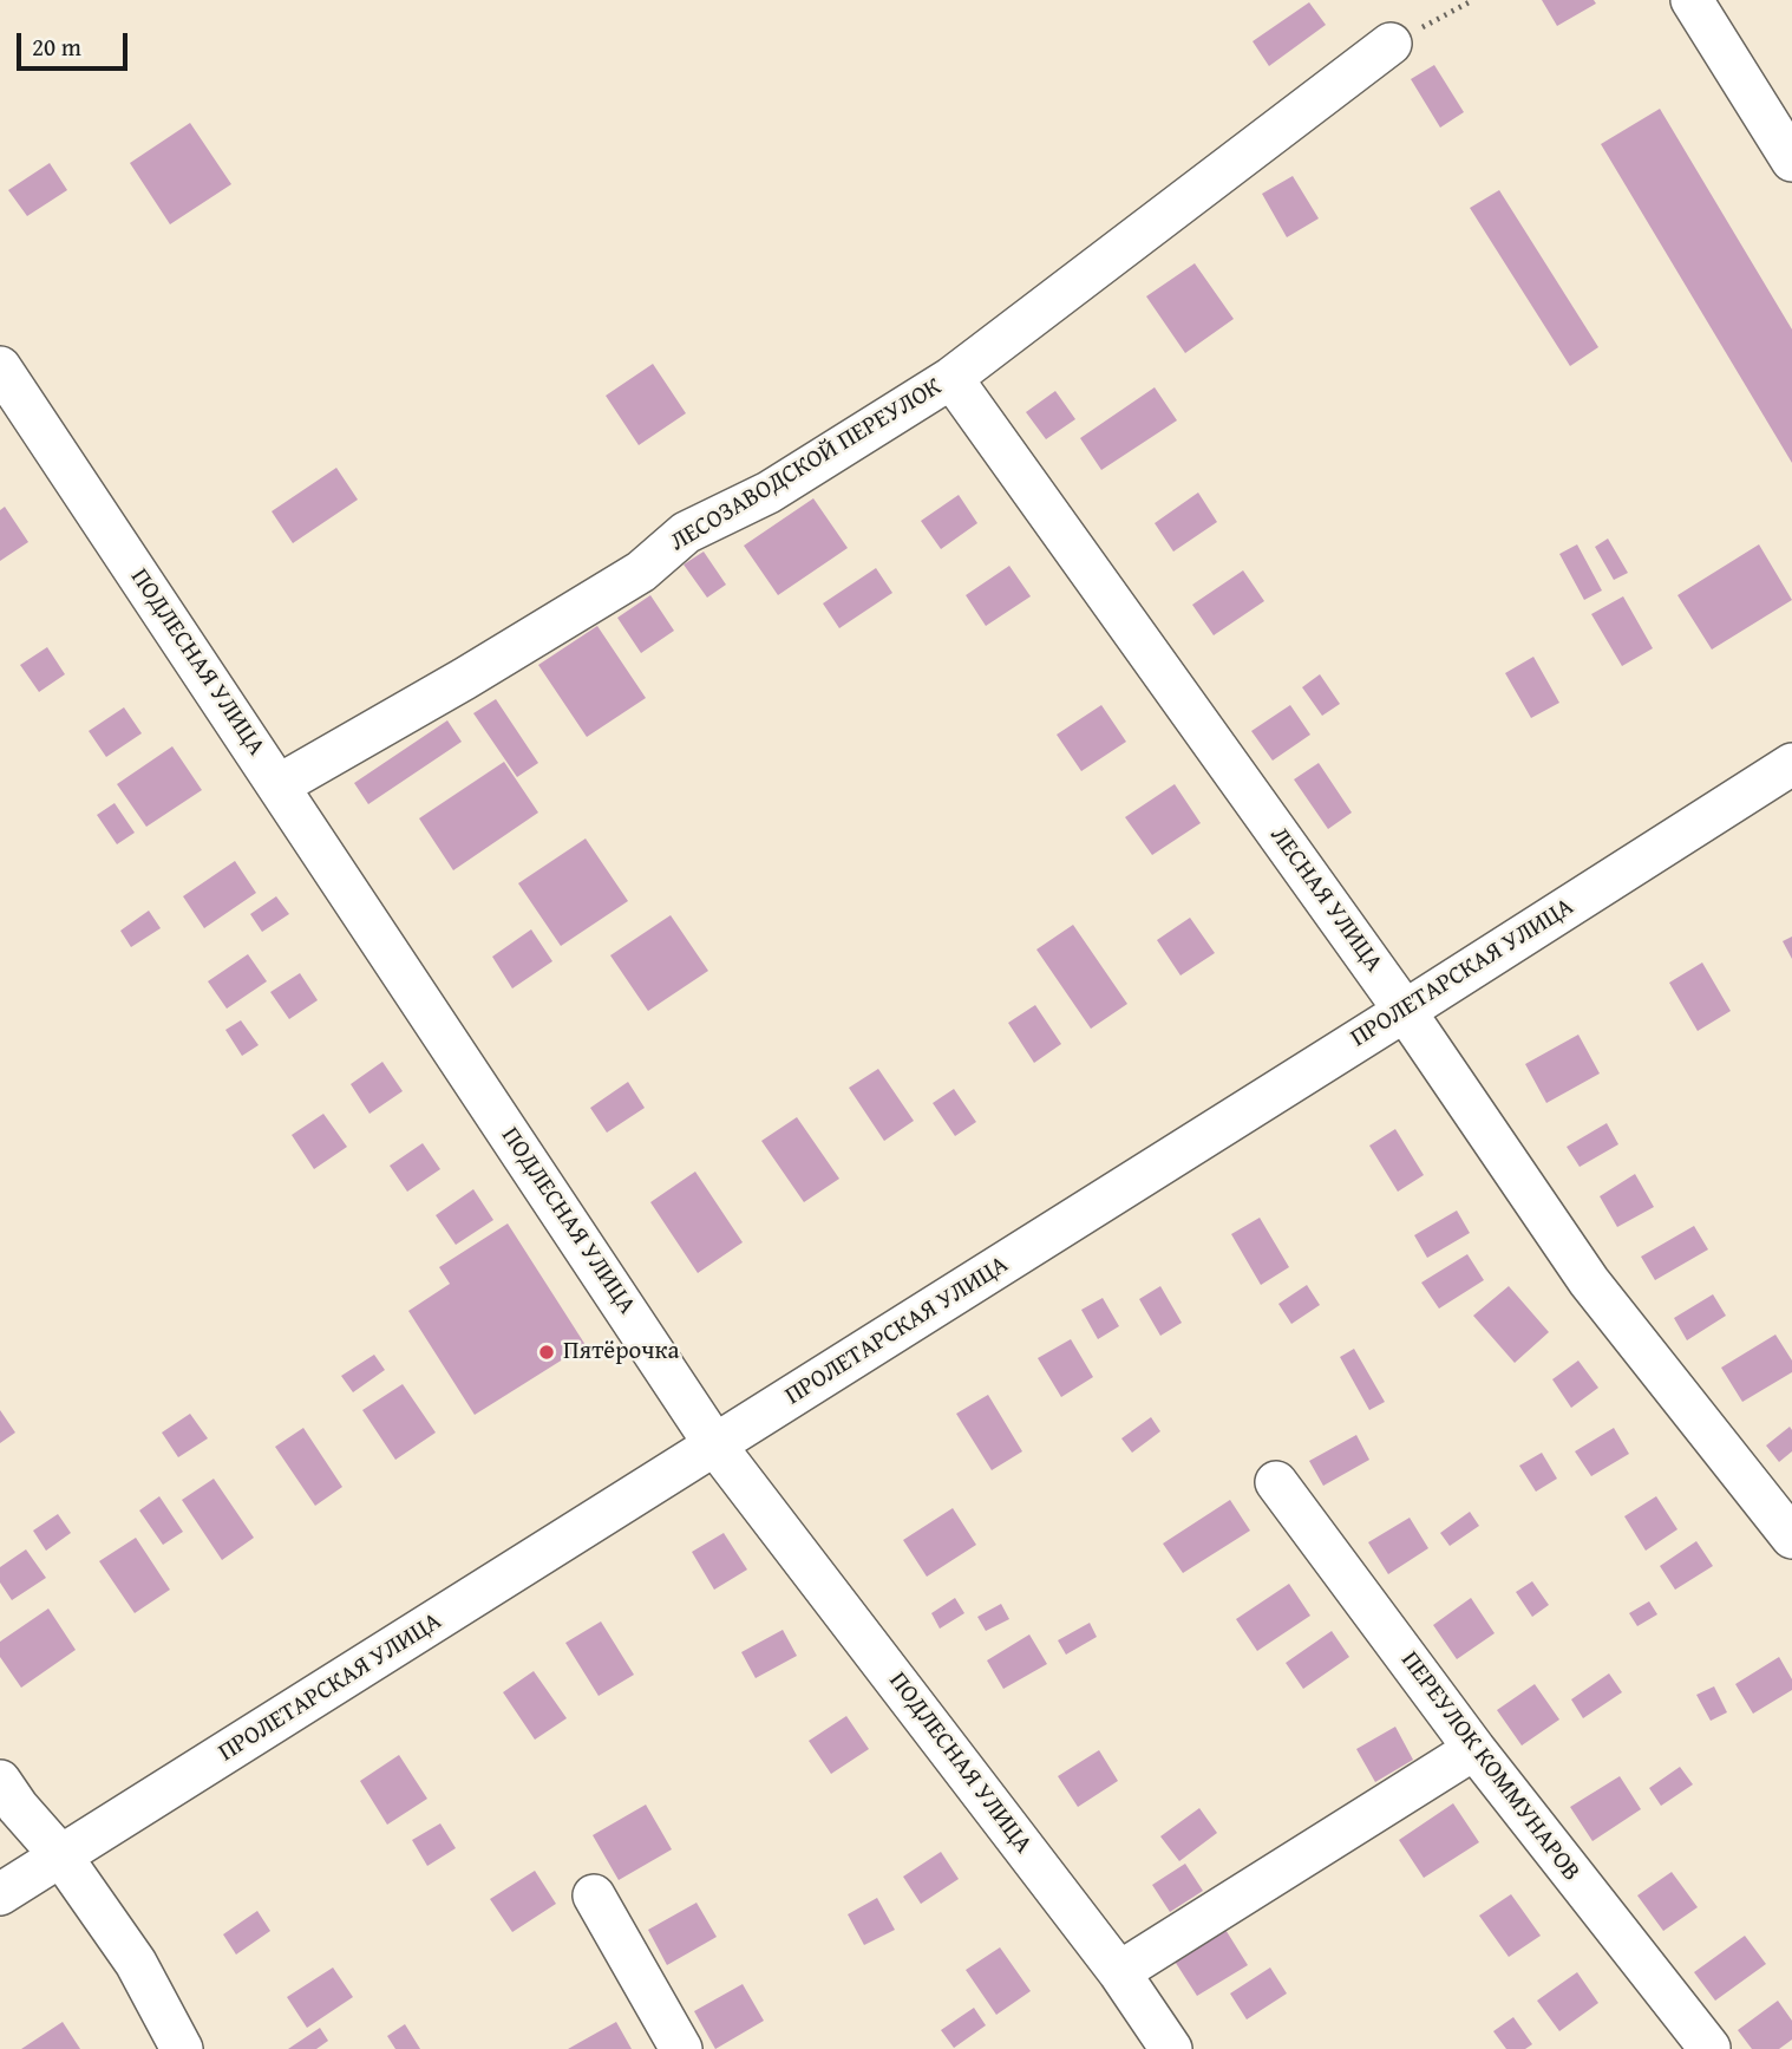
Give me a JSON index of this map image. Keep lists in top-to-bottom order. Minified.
{"streets":{"street":["ЛЕСОЗАВОДСКОЙ ПЕРЕУЛОК","ПОДЛЕСНАЯ УЛИЦА","ЛЕСНАЯ УЛИЦА","ПРОЛЕТАРСКАЯ УЛИЦА","ПЕРЕУЛОК КОММУНАРОВ"]},"crossings":[["ЛЕСОЗАВОДСКОЙ ПЕРЕУЛОК","ПОДЛЕСНАЯ УЛИЦА"],["ЛЕСОЗАВОДСКОЙ ПЕРЕУЛОК","ЛЕСНАЯ УЛИЦА"],["ПОДЛЕСНАЯ УЛИЦА","ПРОЛЕТАРСКАЯ УЛИЦА"],["ЛЕСНАЯ УЛИЦА","ПРОЛЕТАРСКАЯ УЛИЦА"]],"places":["Пятёрочка"],"scale_bar":"20 m"}
